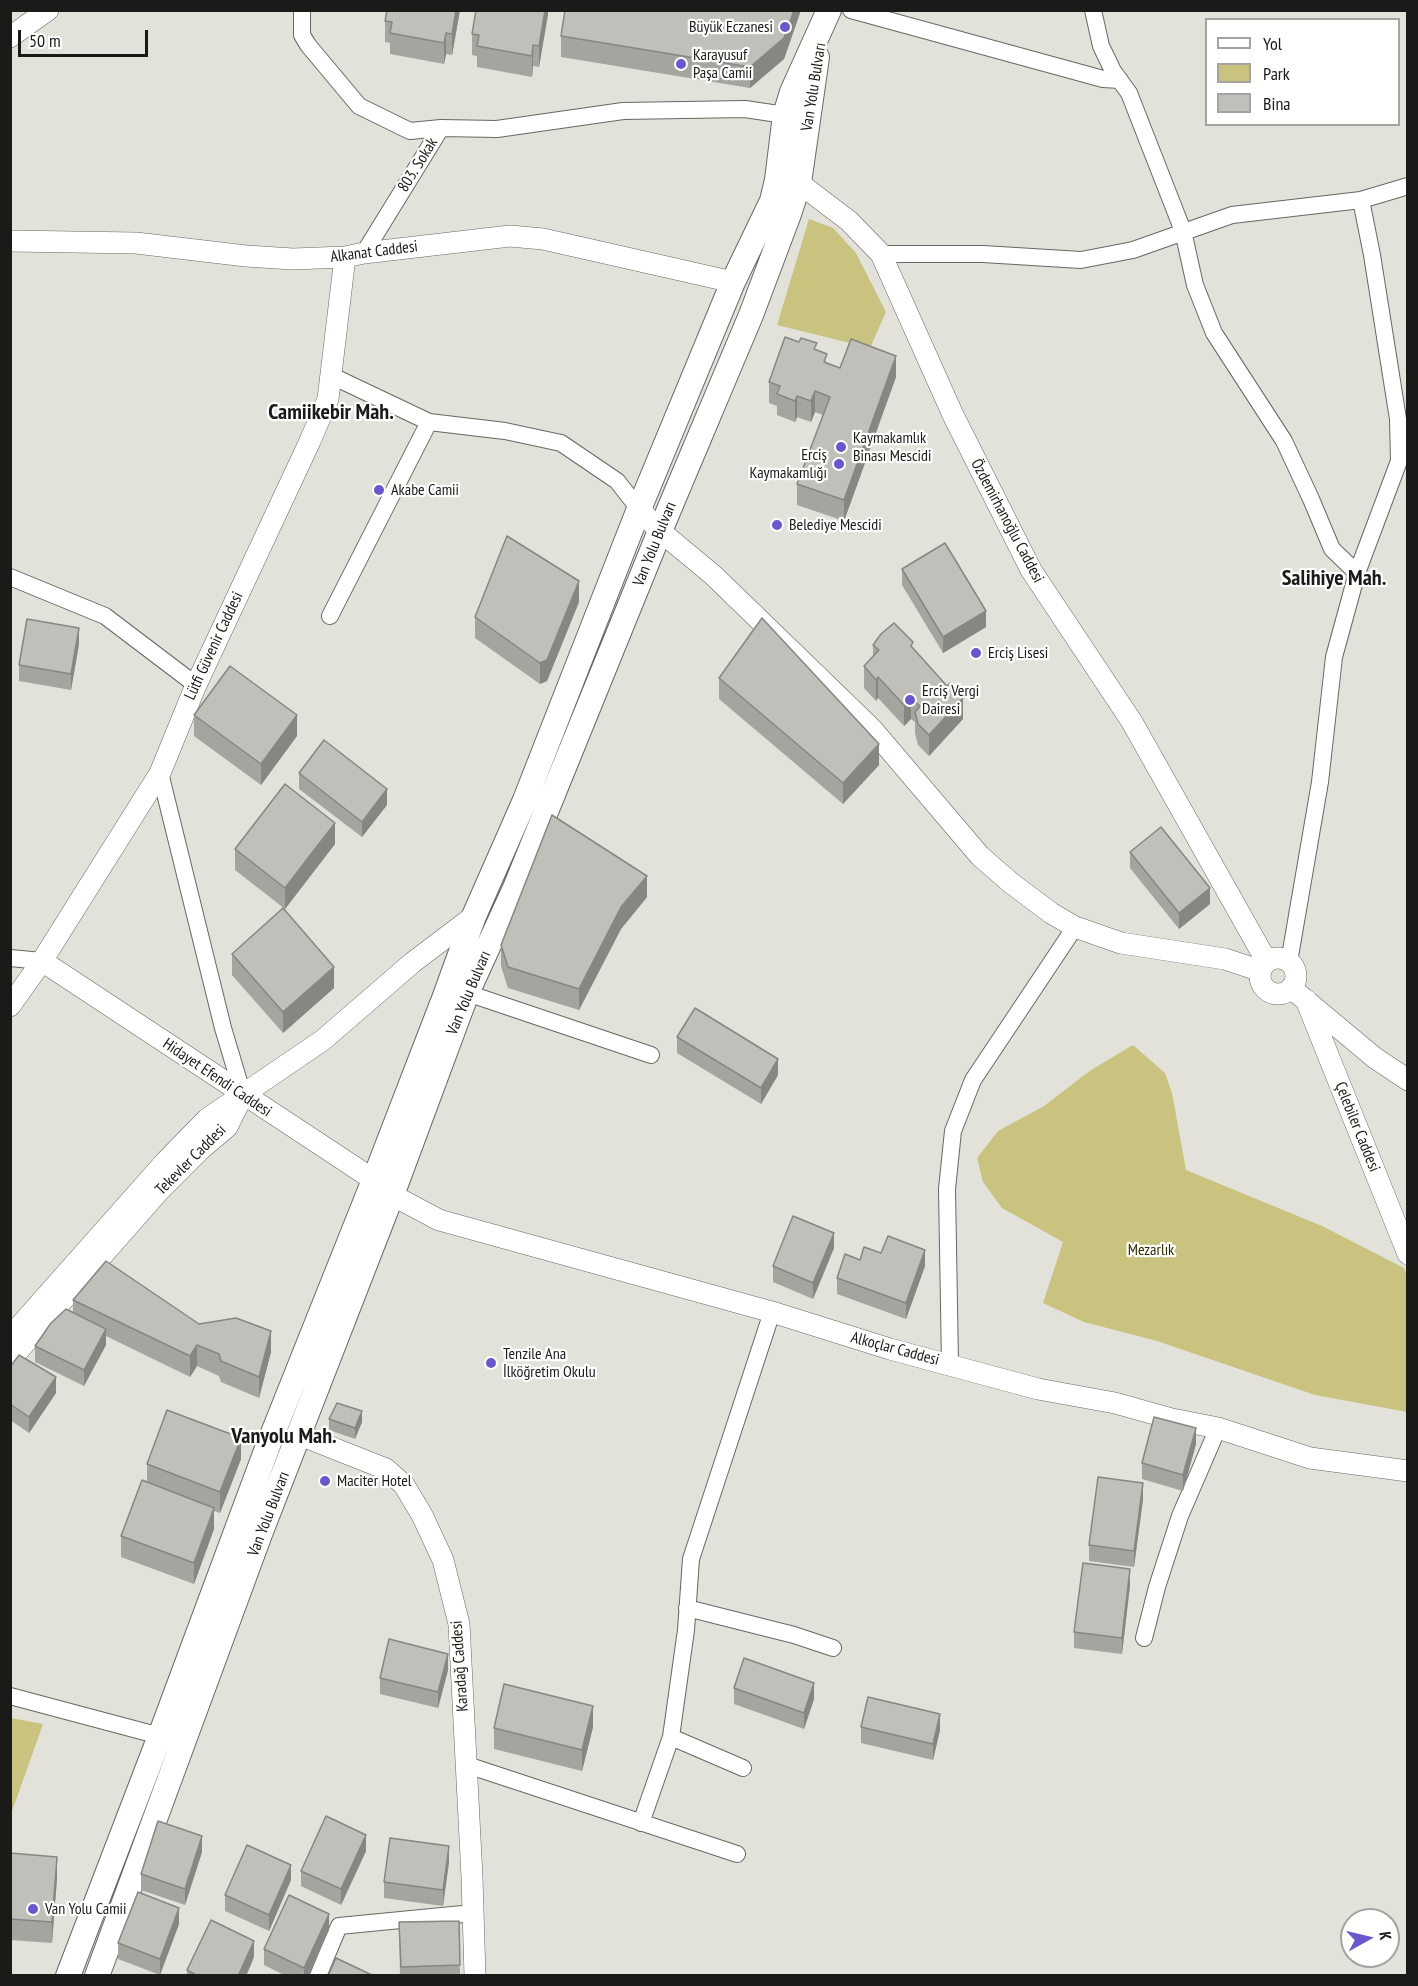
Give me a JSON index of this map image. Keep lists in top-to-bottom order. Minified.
{"streets":{"main road":["Van Yolu Bulvarı"],"street":["803. Sokak","Alkanat Caddesi","Özdemirhanoğlu Caddesi","Lütfi Güvenir Caddesi","Hidayet Efendi Caddesi","Çelebiler Caddesi","Tekevler Caddesi","Alkoçlar Caddesi","Karadağ Caddesi"]},"crossings":[["Van Yolu Bulvarı","Özdemirhanoğlu Caddesi"],["Van Yolu Bulvarı","Hidayet Efendi Caddesi"],["Van Yolu Bulvarı","Alkoçlar Caddesi"],["Van Yolu Bulvarı","Karadağ Caddesi"],["803. Sokak","Alkanat Caddesi"],["803. Sokak","Lütfi Güvenir Caddesi"],["Alkanat Caddesi","Lütfi Güvenir Caddesi"],["Özdemirhanoğlu Caddesi","Çelebiler Caddesi"],["Lütfi Güvenir Caddesi","Hidayet Efendi Caddesi"],["Hidayet Efendi Caddesi","Tekevler Caddesi"],["Hidayet Efendi Caddesi","Alkoçlar Caddesi"]],"districts":["Camiikebir Mah.","Salihiye Mah.","Vanyolu Mah."],"parks":["Mezarlık"],"places":["Büyük Eczanesi","Karayusuf Paşa Camii","Kaymakamlık Binası Mescidi","Erciş Kaymakamlığı","Akabe Camii","Belediye Mescidi","Erciş Lisesi","Erciş Vergi Dairesi","Tenzile Ana İlköğretim Okulu","Maciter Hotel","Van Yolu Camii"],"legend":["Yol","Park","Bina"],"scale_bar":"50 m","north":"right"}
